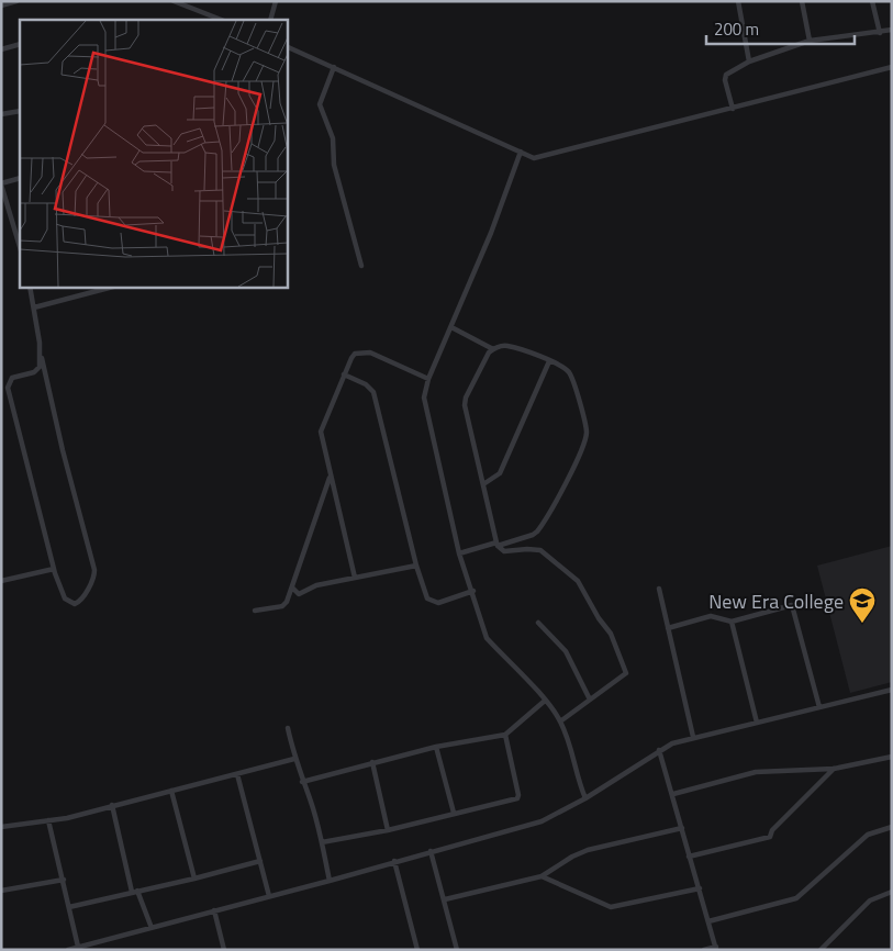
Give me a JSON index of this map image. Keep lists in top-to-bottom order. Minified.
{"places":{"school or university":["New Era College"]},"scale_bar":"200 m"}
